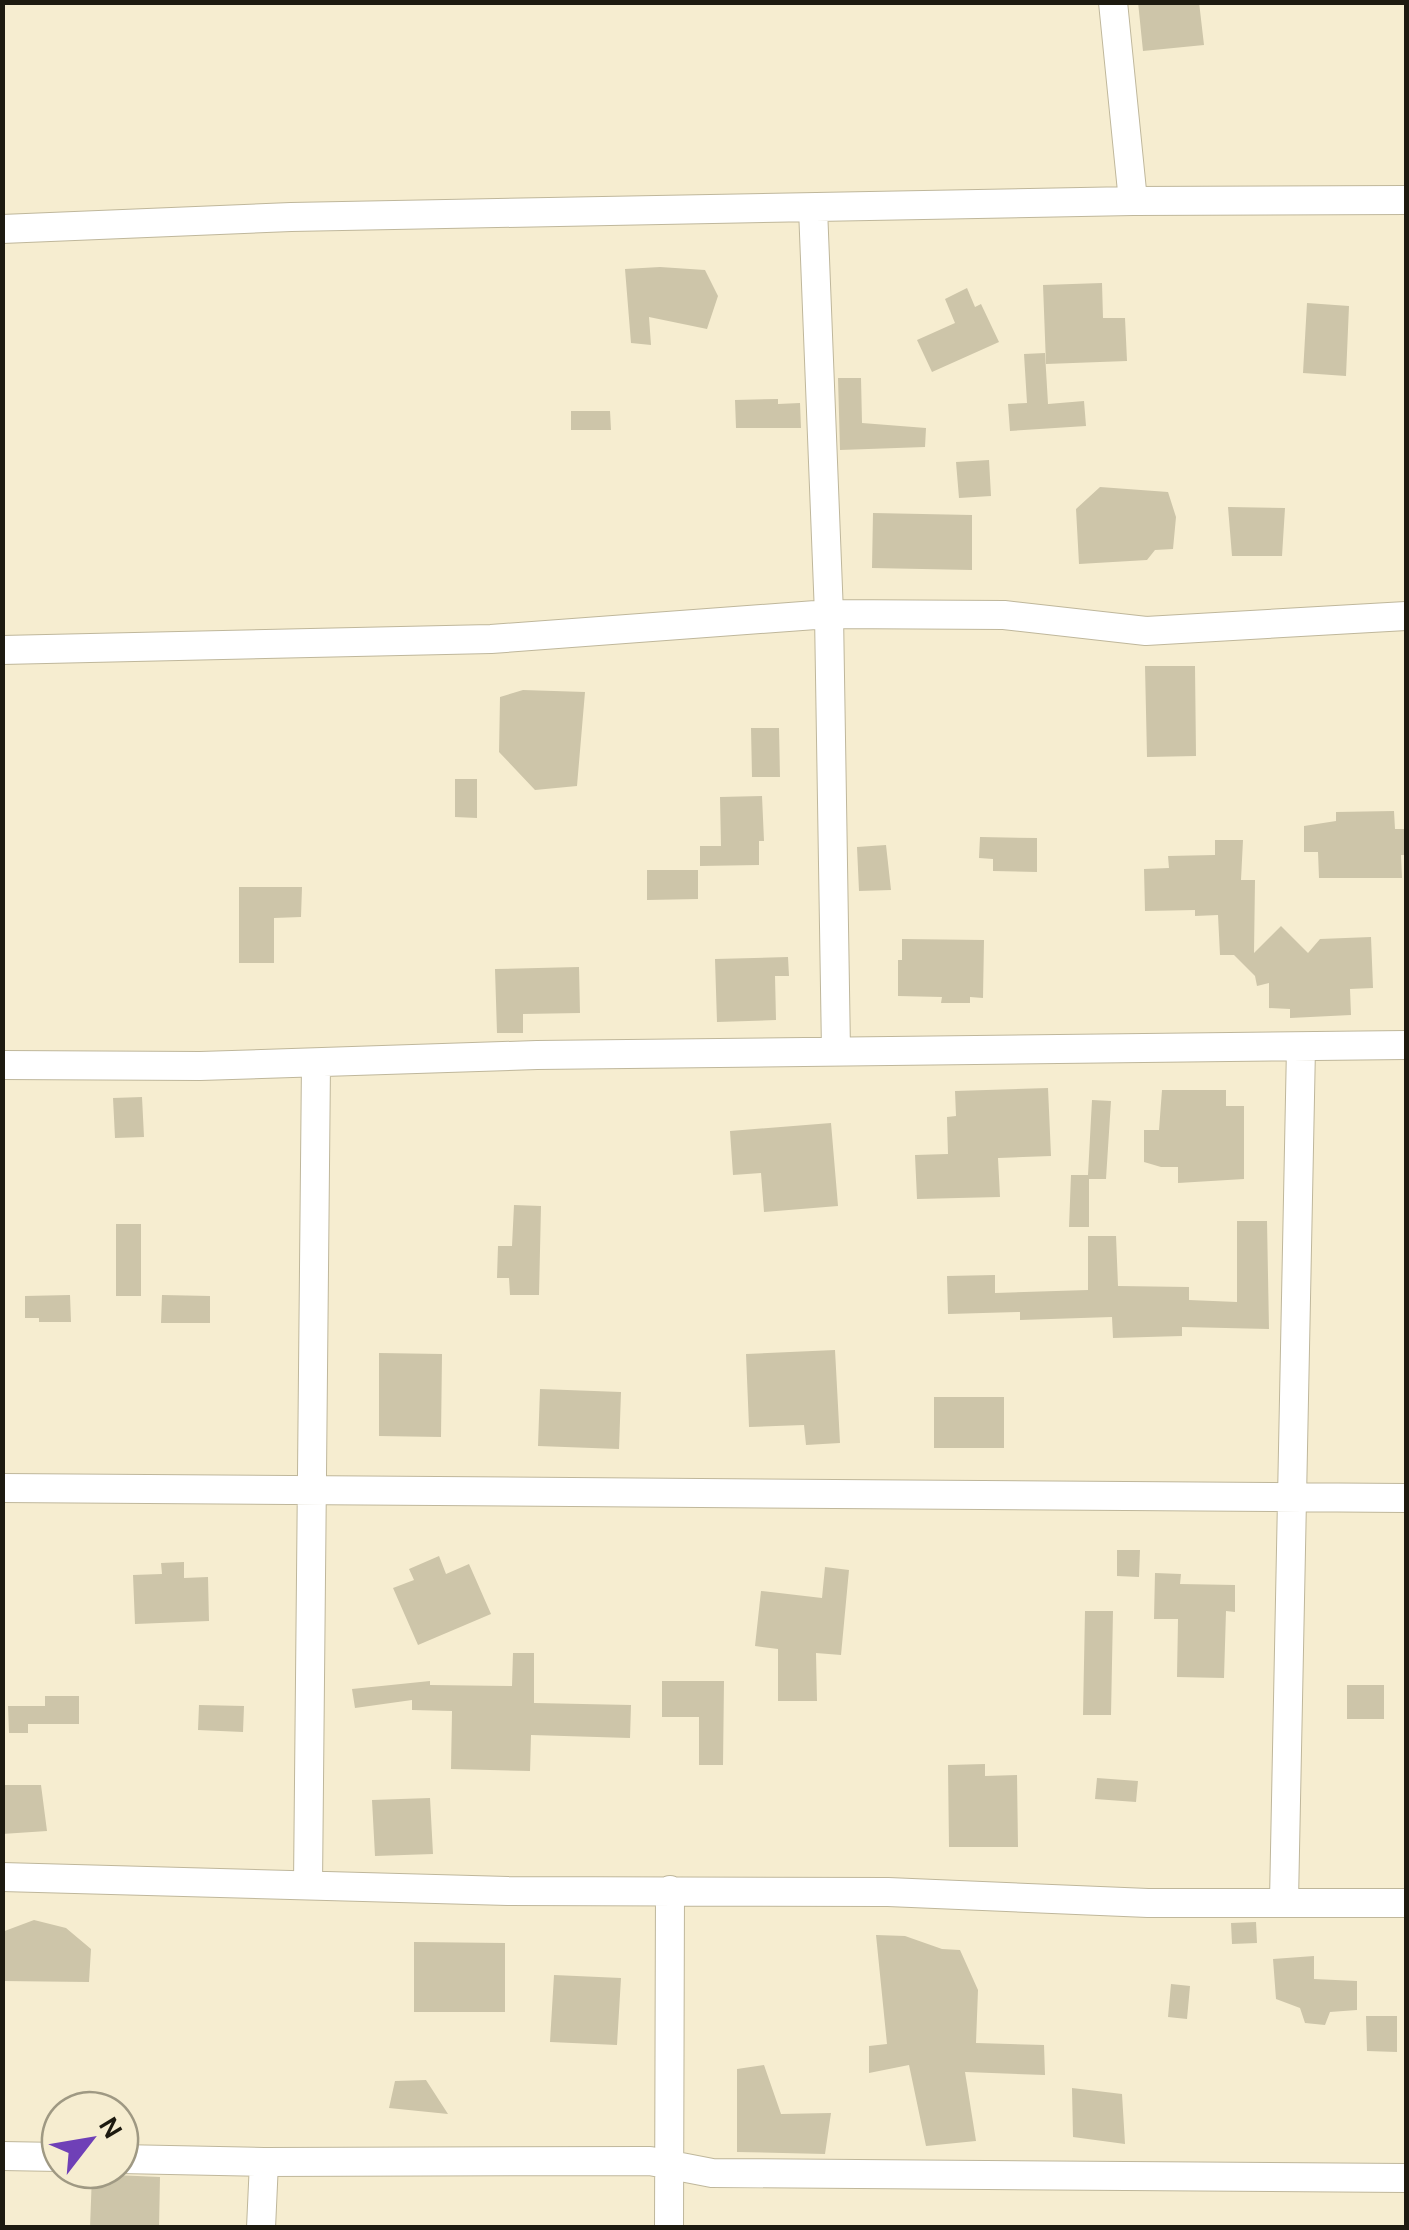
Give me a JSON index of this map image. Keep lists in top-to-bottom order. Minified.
{"north":"top right"}
